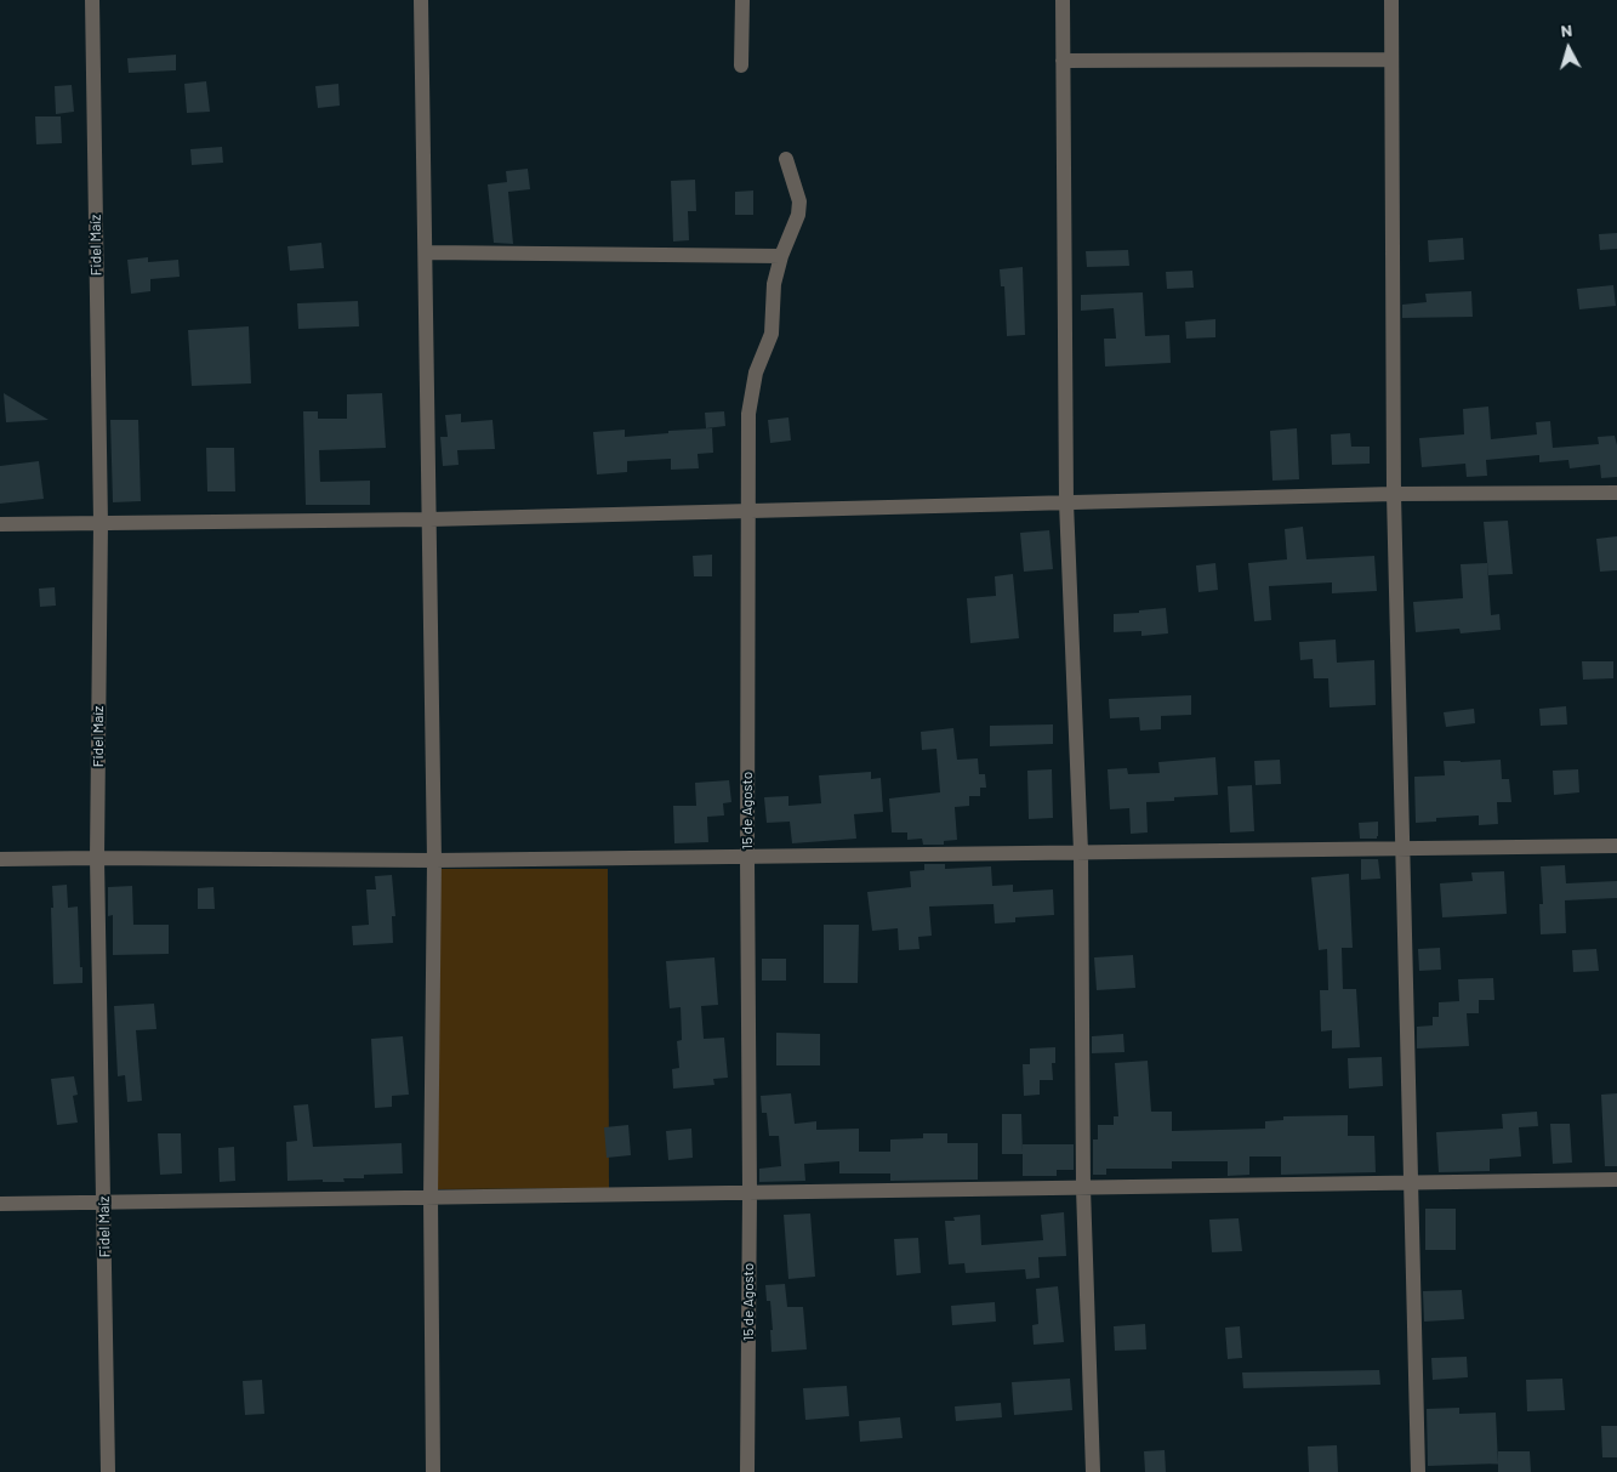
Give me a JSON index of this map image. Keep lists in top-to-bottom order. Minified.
{"streets":{"street":["Fidel Maíz","15 de Agosto"]},"north":"top"}
